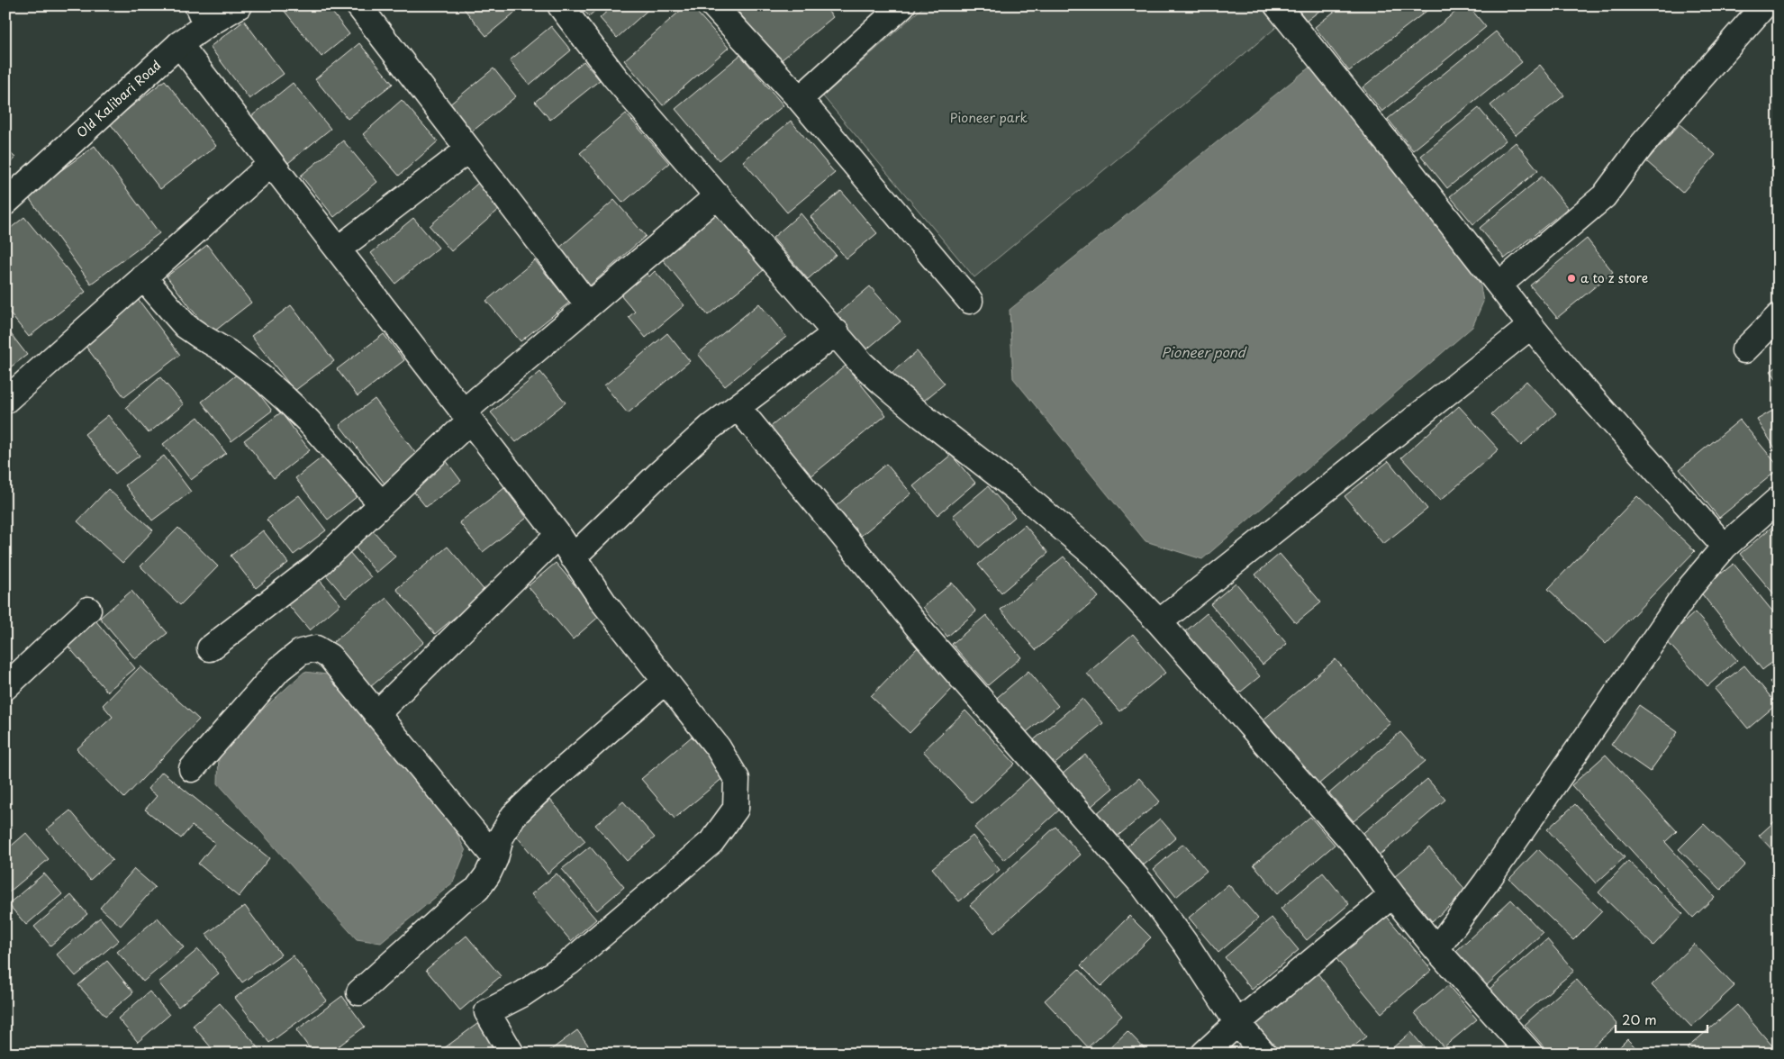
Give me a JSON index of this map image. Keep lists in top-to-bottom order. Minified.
{"streets":{"street":["Old Kalibari Road"]},"water":["Pioneer pond"],"parks":["Pioneer park"],"places":["a to z store"],"scale_bar":"20 m"}
